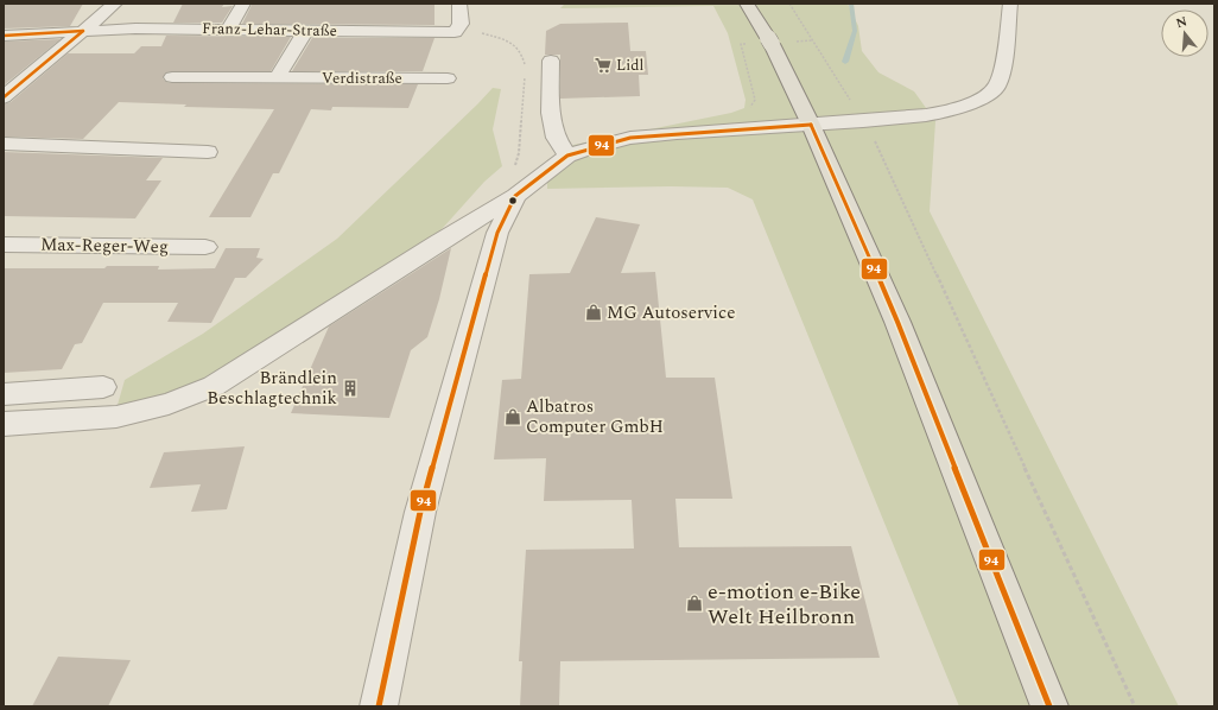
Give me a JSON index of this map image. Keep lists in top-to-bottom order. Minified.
{"streets":{"street":["Franz-Lehar-Straße","Verdistraße","Max-Reger-Weg"]},"places":{"supermarket":["Lidl"],"shop":["MG Autoservice","Albatros Computer GmbH","e-motion e-Bike Welt Heilbronn"],"building":["Brändlein Beschlagtechnik"]},"lines":["transit line 94"],"north":"top"}
